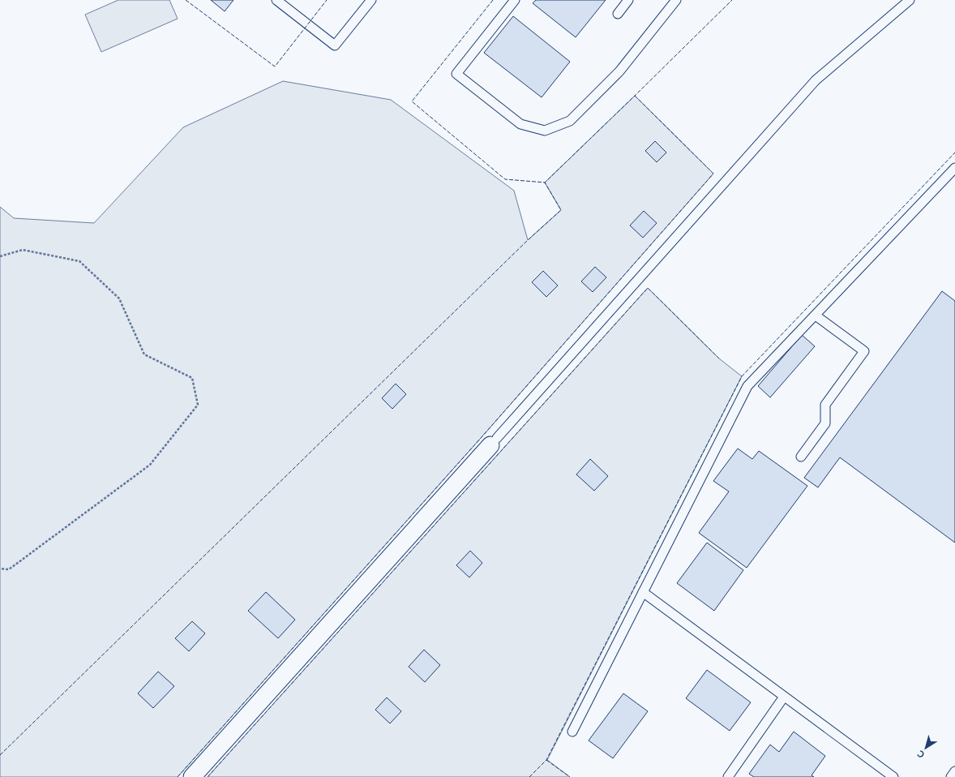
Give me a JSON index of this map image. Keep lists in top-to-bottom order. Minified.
{"north":"bottom left"}
